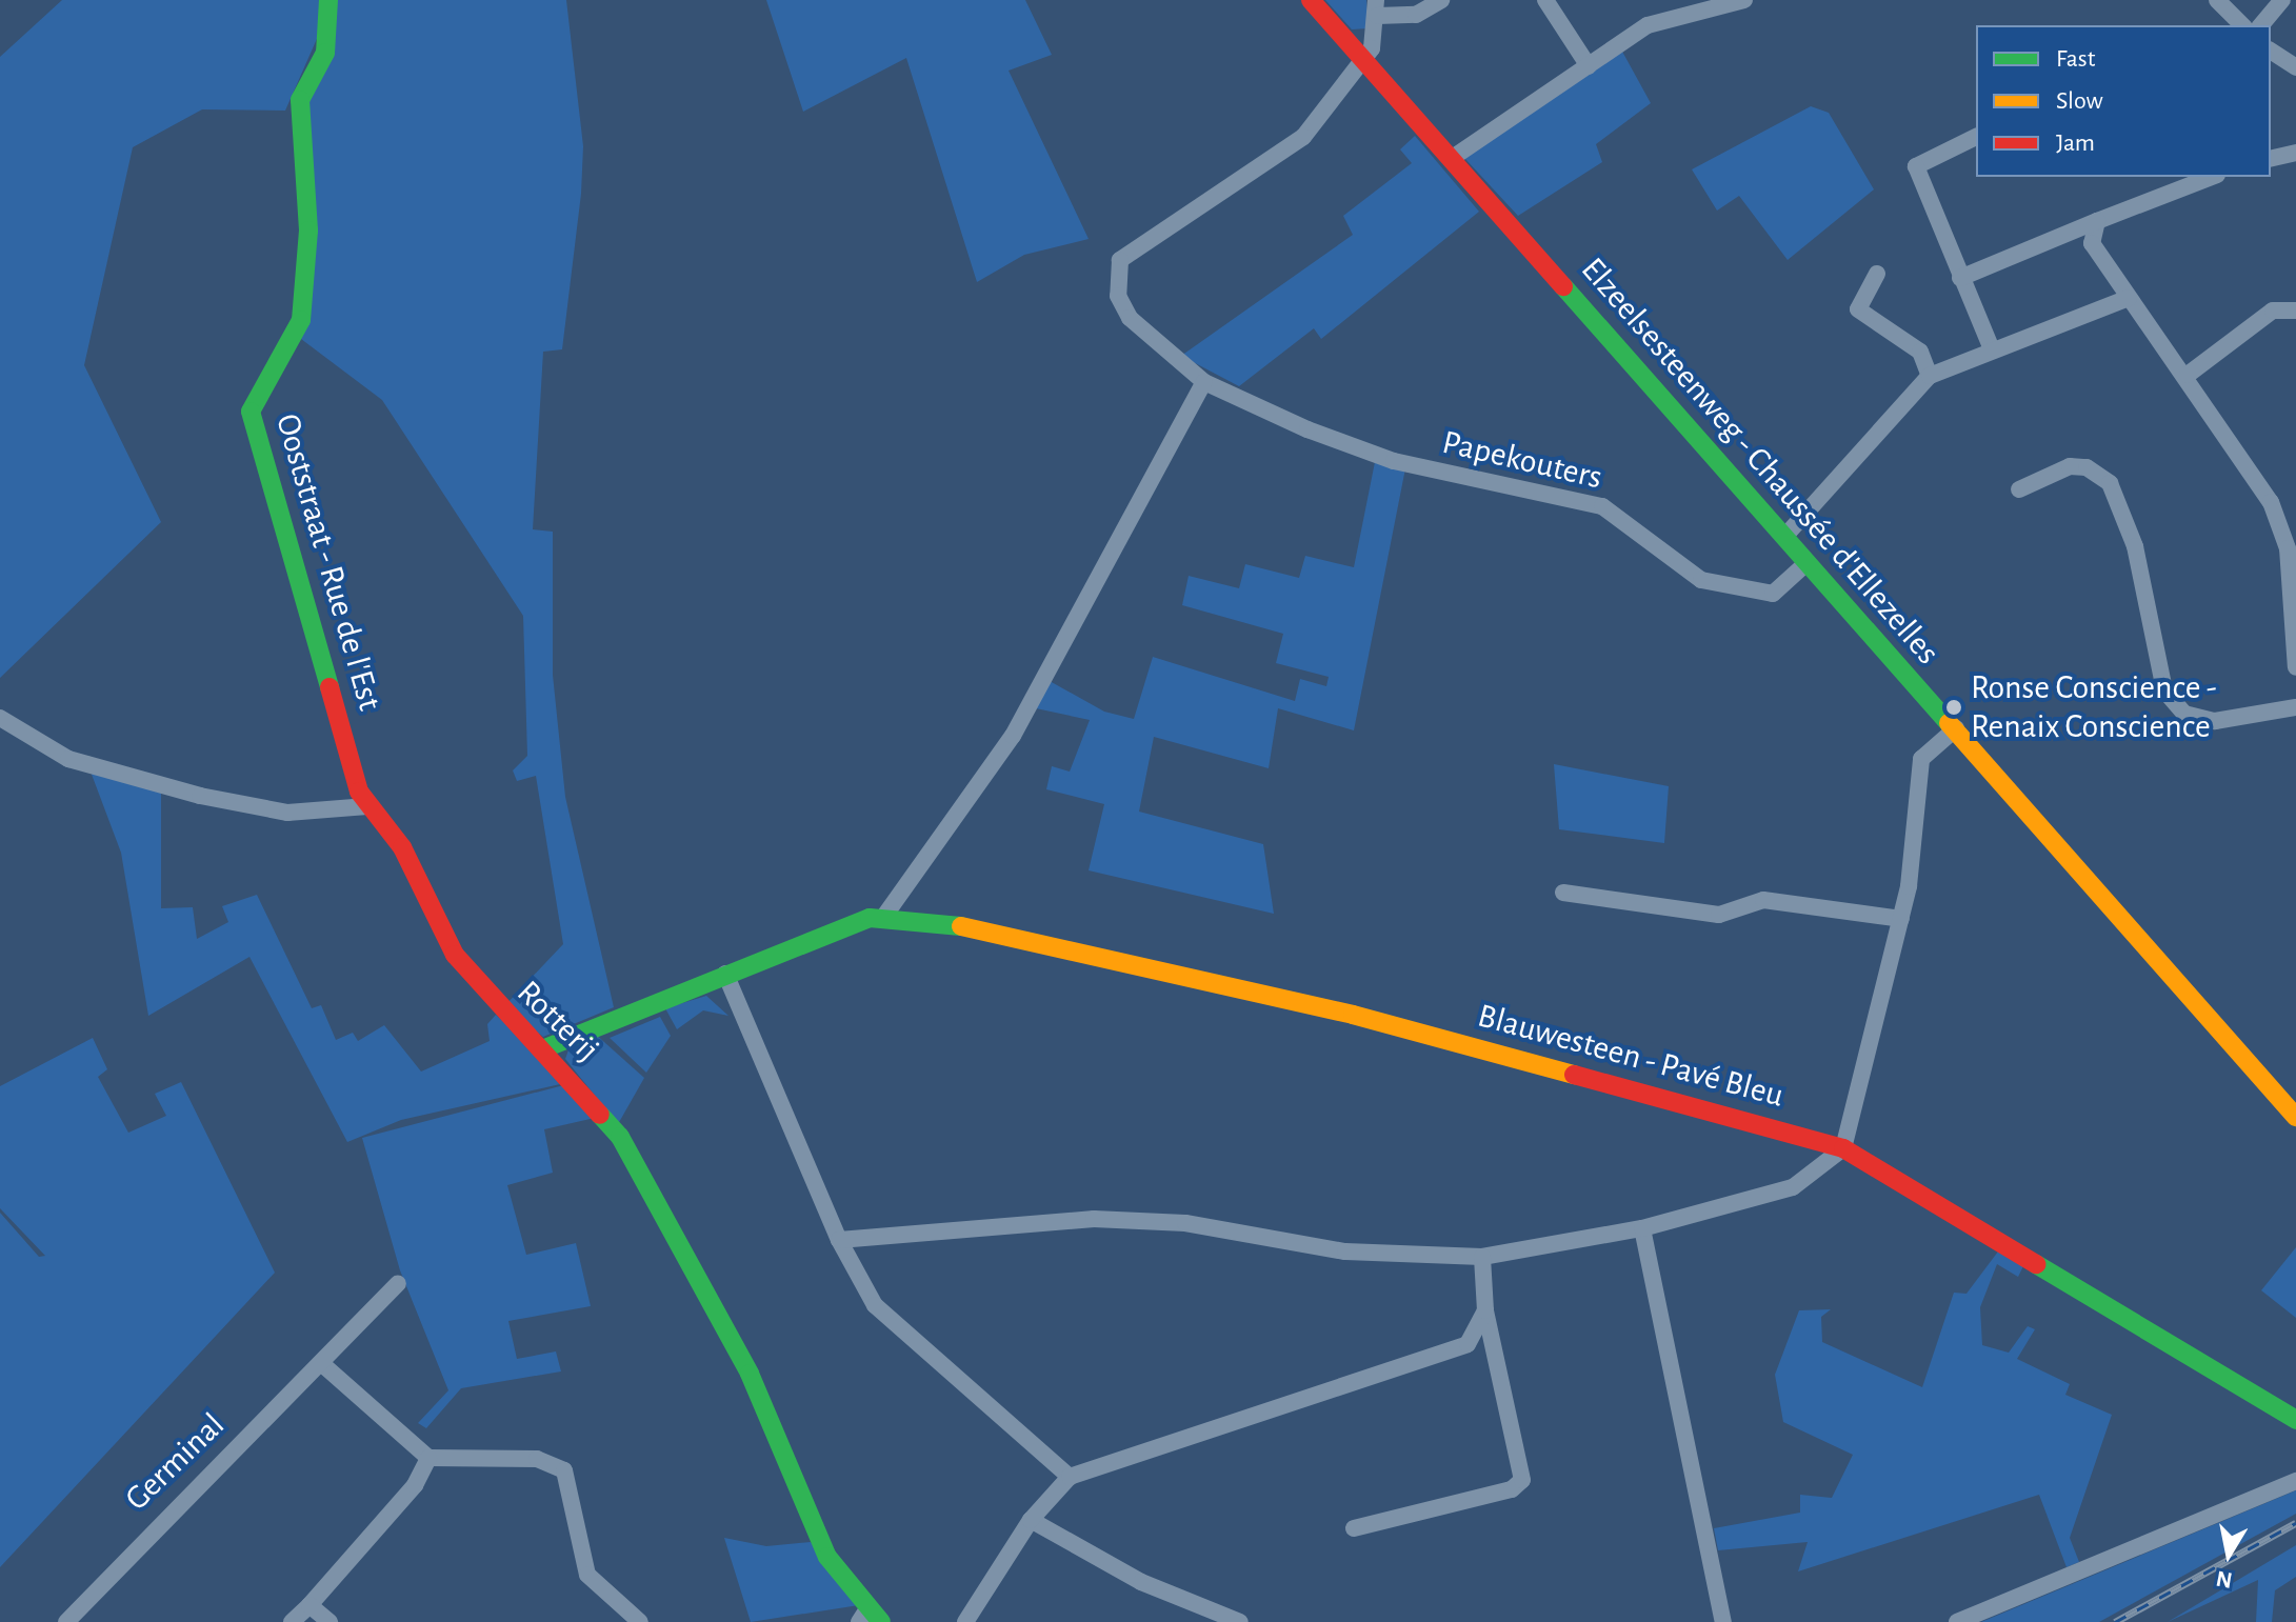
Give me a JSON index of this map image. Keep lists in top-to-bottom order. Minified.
{"streets":{"street":["Papekouters","Elzeelsesteenweg - Chaussée d'Ellezelles","Ooststraat - Rue de l'Est","Rotterij","Blauwesteen - Pavé Bleu","Germinal"]},"crossings":[["Papekouters","Elzeelsesteenweg - Chaussée d'Ellezelles"],["Ooststraat - Rue de l'Est","Rotterij"]],"places":["Ronse Conscience - Renaix Conscience"],"legend":["Fast","Slow","Jam"],"north":"bottom"}
